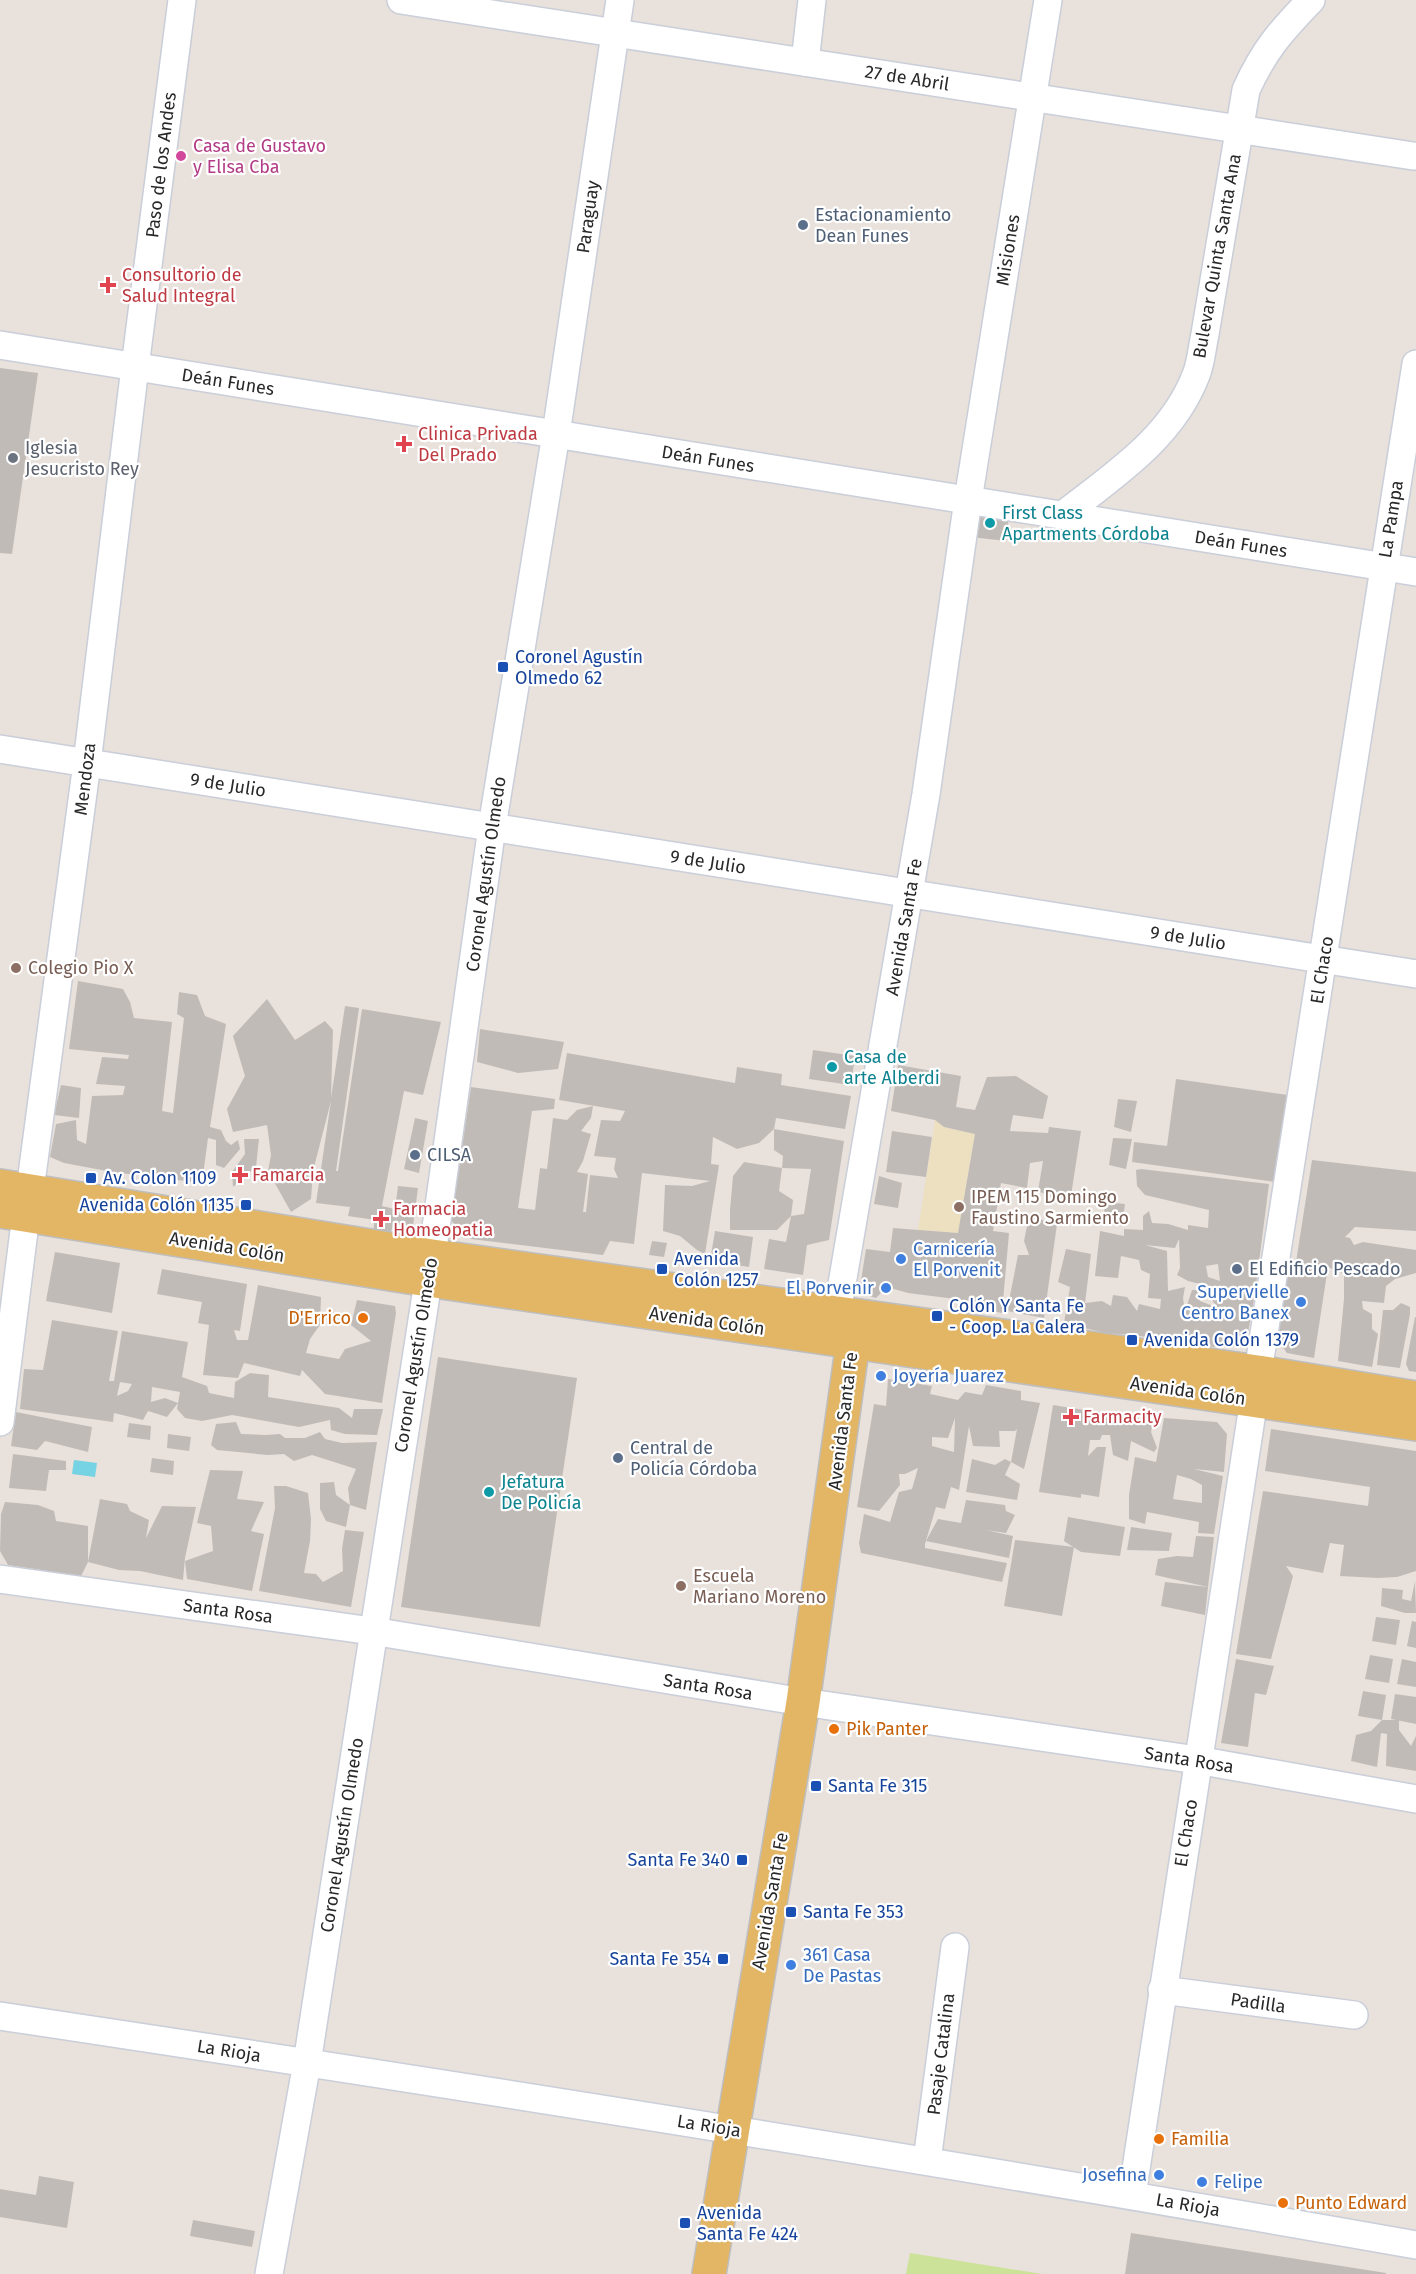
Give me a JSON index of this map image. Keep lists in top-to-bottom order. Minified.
{"streets":{"main road":["Avenida Santa Fe","Avenida Colón"],"street":["27 de Abril","Paso de los Andes","Paraguay","Misiones","Bulevar Quinta Santa Ana","Deán Funes","La Pampa","Mendoza","9 de Julio","Coronel Agustín Olmedo","El Chaco","Santa Rosa","Padilla","La Rioja","Pasaje Catalina"]},"crossings":[["27 de Abril","Paraguay"],["27 de Abril","Misiones"],["27 de Abril","Bulevar Quinta Santa Ana"],["Paso de los Andes","Deán Funes"],["Paso de los Andes","Mendoza"],["Paraguay","Deán Funes"],["Paraguay","Coronel Agustín Olmedo"],["Misiones","Deán Funes"],["Misiones","Avenida Santa Fe"],["Bulevar Quinta Santa Ana","Deán Funes"],["Deán Funes","La Pampa"],["Deán Funes","Mendoza"],["Deán Funes","Coronel Agustín Olmedo"],["Deán Funes","Avenida Santa Fe"],["Deán Funes","El Chaco"],["La Pampa","El Chaco"],["Mendoza","9 de Julio"],["Mendoza","Avenida Colón"],["9 de Julio","Coronel Agustín Olmedo"],["9 de Julio","Avenida Santa Fe"],["9 de Julio","El Chaco"],["Coronel Agustín Olmedo","Avenida Colón"],["Coronel Agustín Olmedo","Santa Rosa"],["Coronel Agustín Olmedo","La Rioja"],["Avenida Santa Fe","Avenida Colón"],["Avenida Santa Fe","Santa Rosa"],["Avenida Santa Fe","La Rioja"],["El Chaco","Avenida Colón"],["El Chaco","Santa Rosa"],["El Chaco","Padilla"],["El Chaco","La Rioja"],["La Rioja","Pasaje Catalina"]],"places":{"other":["Casa de Gustavo y Elisa Cba","Estacionamiento Dean Funes","Iglesia Jesucristo Rey","First Class Apartments Córdoba","Colegio Pio X","Casa de arte Alberdi","CILSA","IPEM 115 Domingo Faustino Sarmiento","Carnicería El Porvenit","El Edificio Pescado","El Porvenir","Supervielle Centro Banex","D'Errico","Joyería Juarez","Central de Policía Córdoba","Jefatura De Policía","Escuela Mariano Moreno","Pik Panter","361 Casa De Pastas","Familia","Josefina","Felipe","Punto Edward"],"health":["Consultorio de Salud Integral","Clinica Privada Del Prado","Famarcia","Farmacia Homeopatia","Farmacity"],"transit":["Coronel Agustín Olmedo 62","Av. Colon 1109","Avenida Colón 1135","Avenida Colón 1257","Colón Y Santa Fe - Coop. La Calera","Avenida Colón 1379","Santa Fe 315","Santa Fe 340","Santa Fe 353","Santa Fe 354","Avenida Santa Fe 424"]}}
